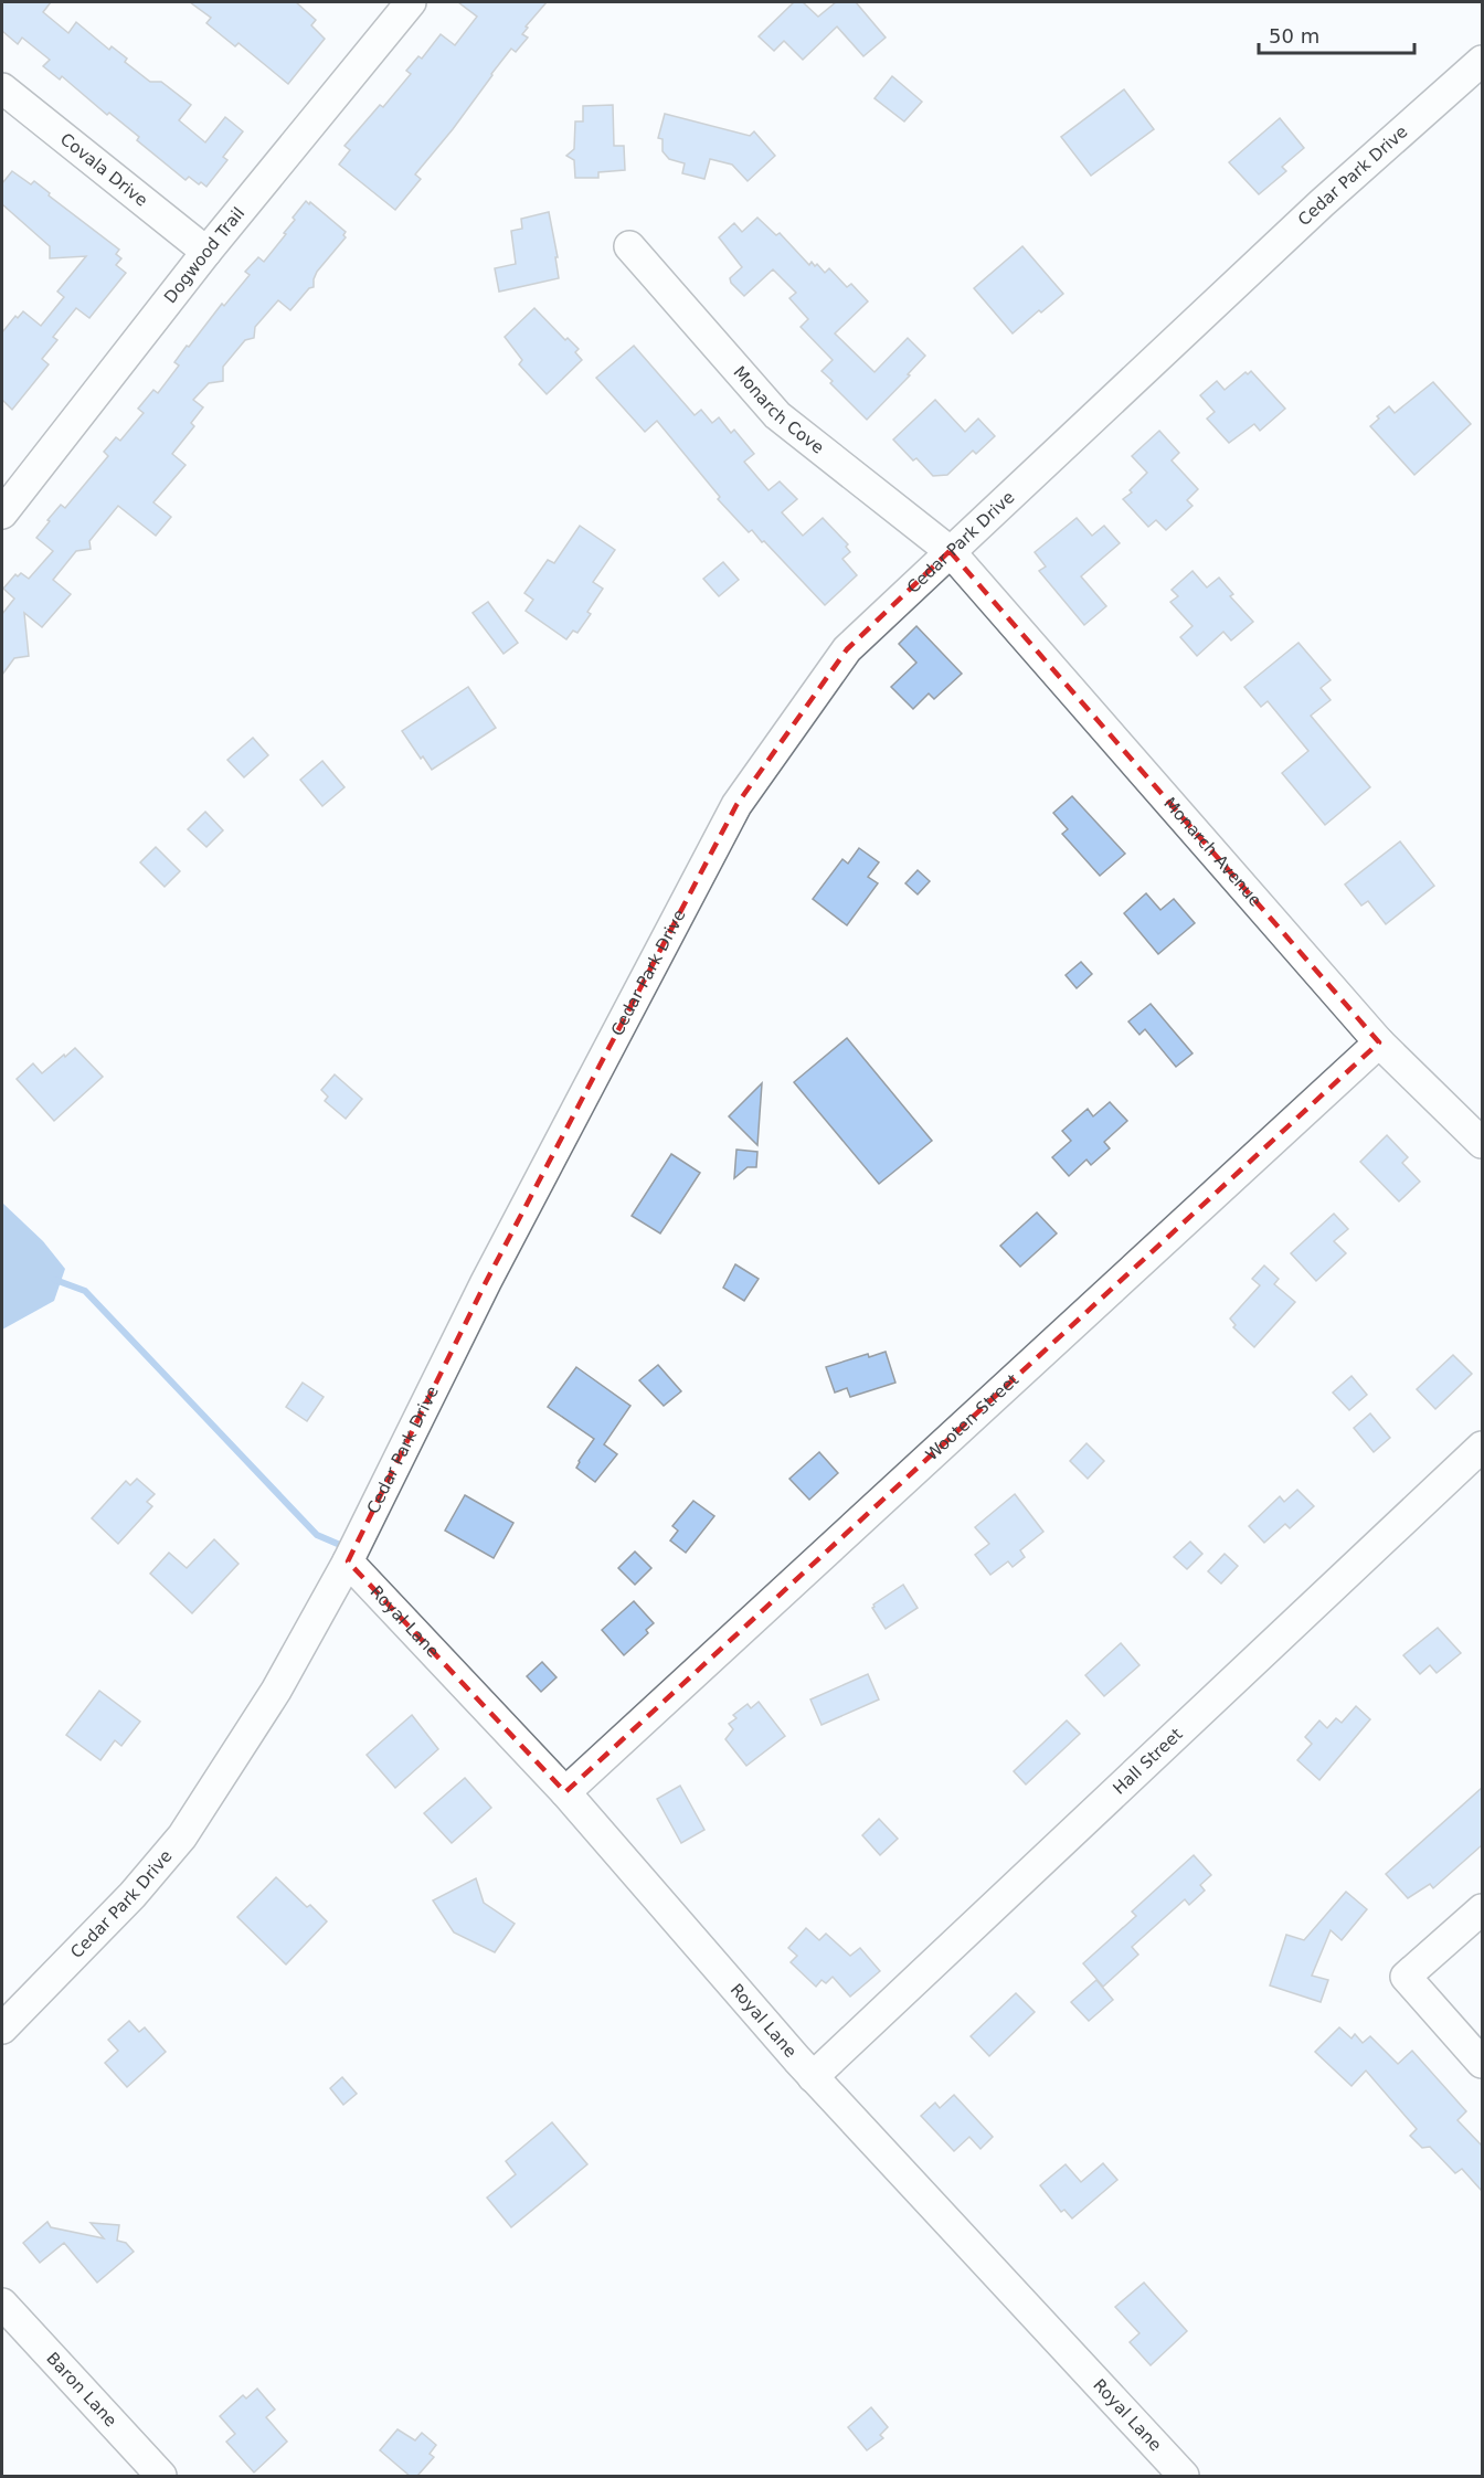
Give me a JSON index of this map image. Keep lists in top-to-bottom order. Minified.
{"streets":{"street":["Covala Drive","Cedar Park Drive","Dogwood Trail","Monarch Cove","Monarch Avenue","Wooten Street","Royal Lane","Hall Street","Baron Lane"]},"crossings":[["Covala Drive","Dogwood Trail"],["Cedar Park Drive","Monarch Cove"],["Cedar Park Drive","Monarch Avenue"],["Cedar Park Drive","Royal Lane"],["Monarch Cove","Monarch Avenue"],["Monarch Avenue","Wooten Street"],["Wooten Street","Royal Lane"],["Royal Lane","Hall Street"]],"scale_bar":"50 m"}
